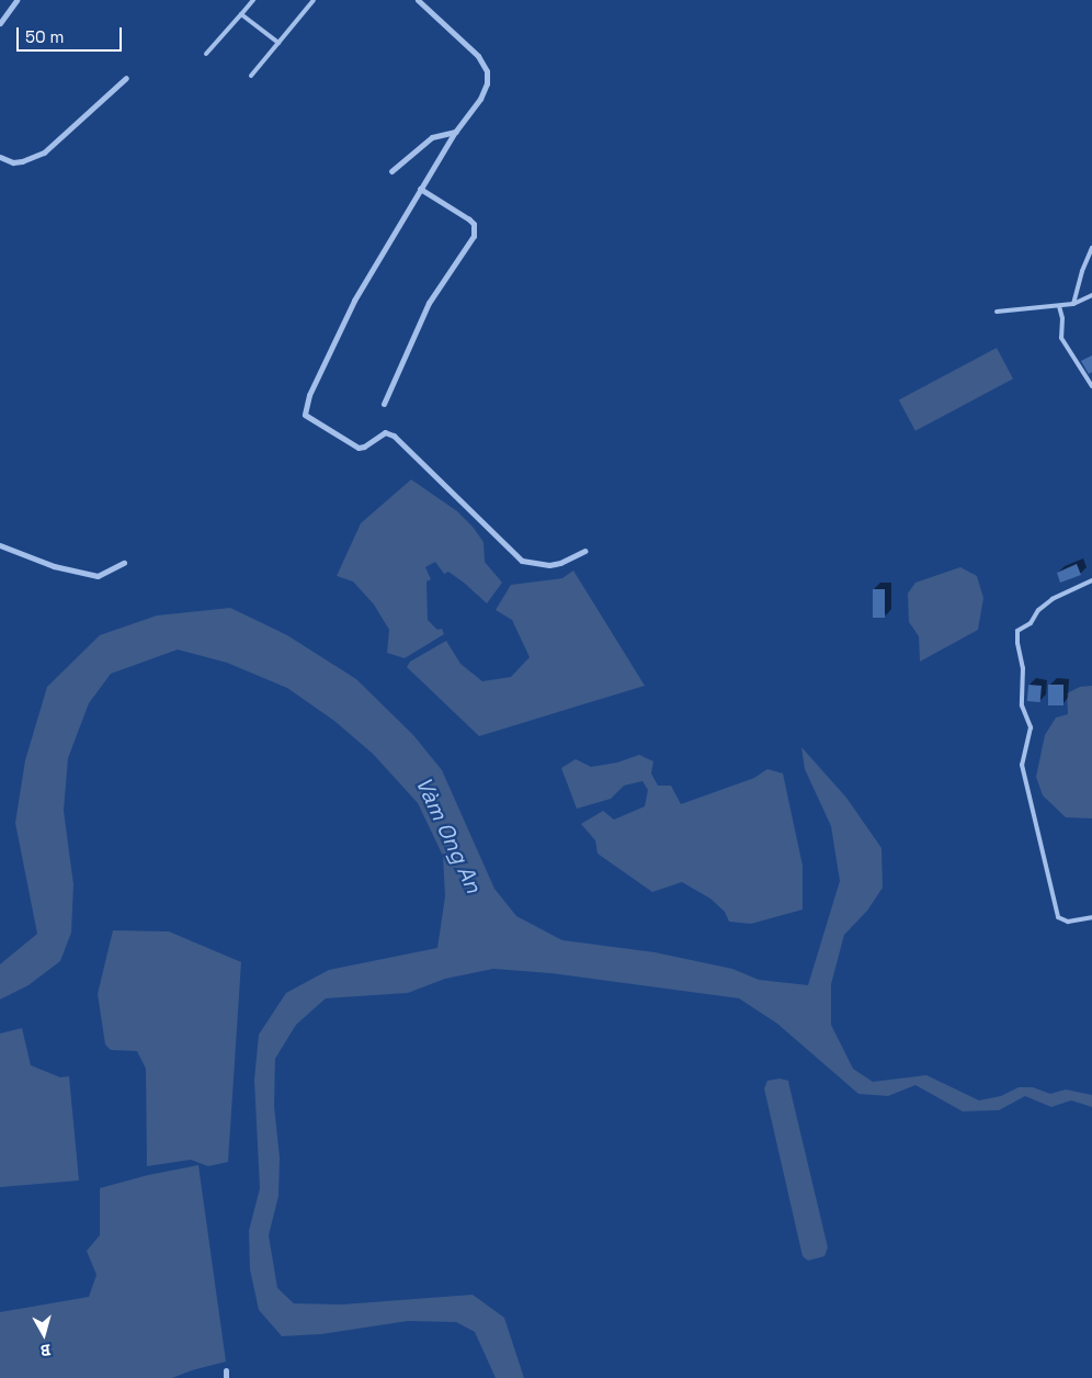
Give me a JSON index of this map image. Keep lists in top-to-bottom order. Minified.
{"water":["Vàm Ong An"],"scale_bar":"50 m","north":"bottom"}
